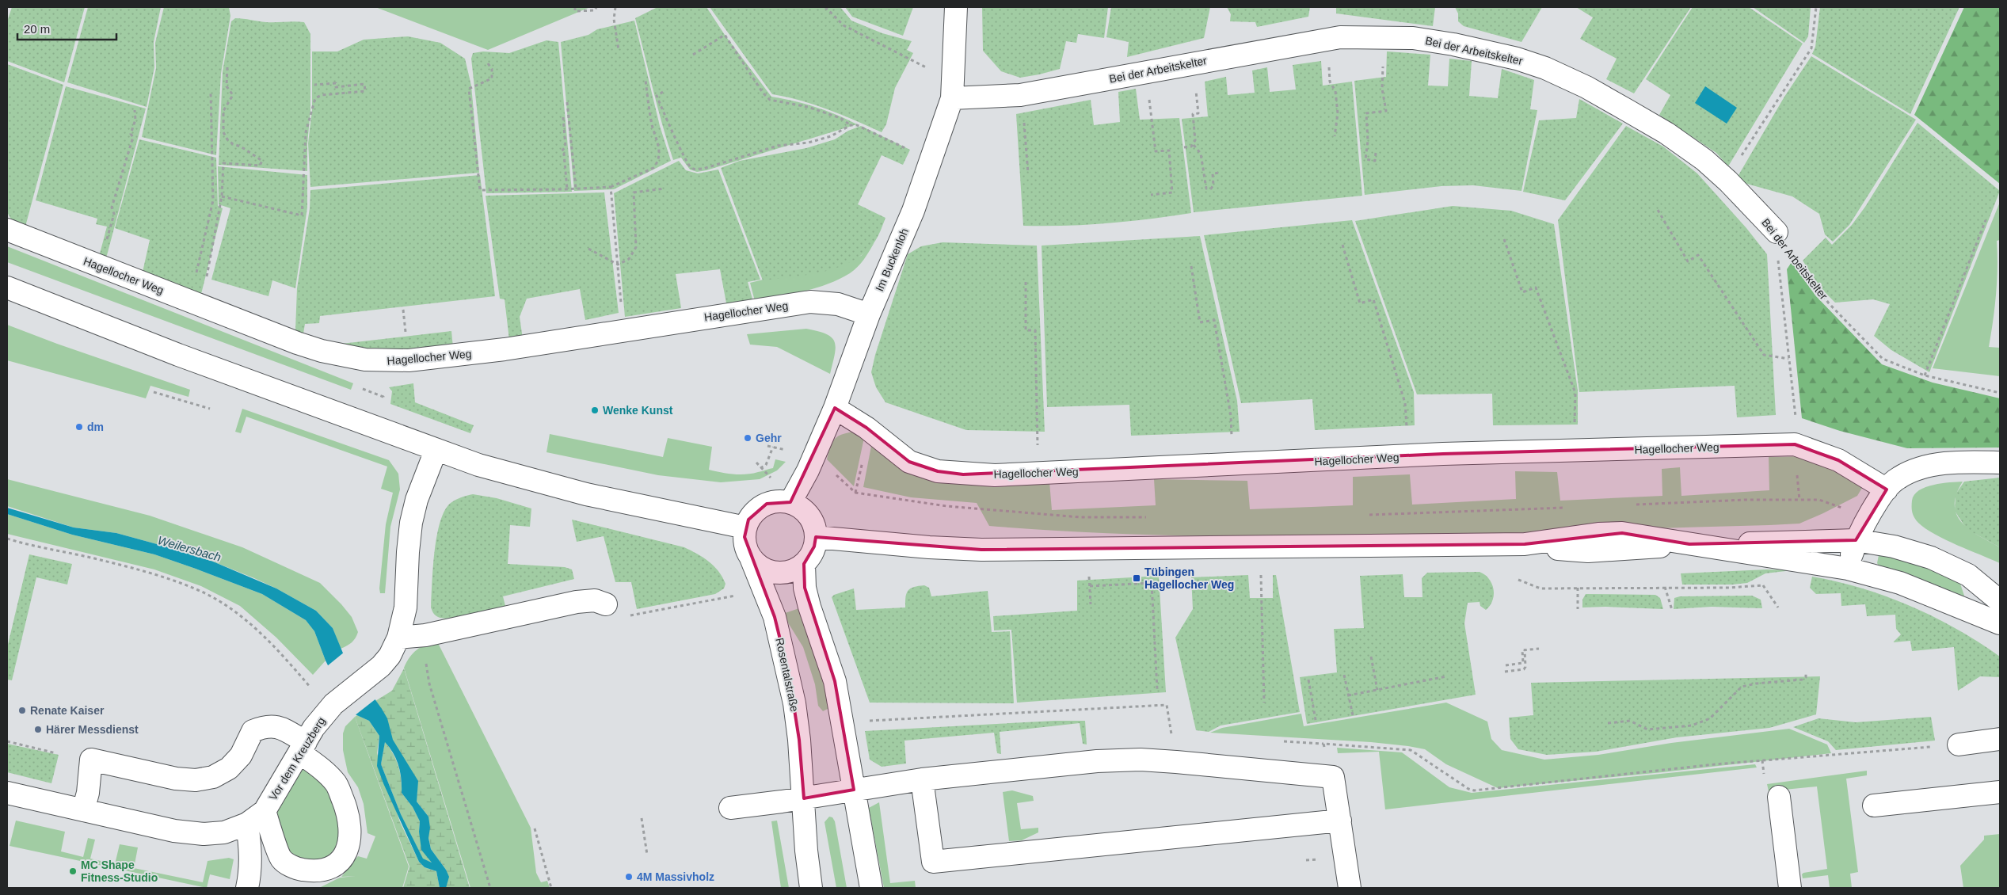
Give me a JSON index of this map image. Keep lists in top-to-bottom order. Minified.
{"streets":{"street":["Bei der Arbeitskelter","Im Buckenloh","Hagellocher Weg","Rosentalstraße","Vor dem Kreuzberg"]},"crossings":[["Bei der Arbeitskelter","Im Buckenloh"],["Im Buckenloh","Hagellocher Weg"],["Im Buckenloh","Rosentalstraße"]],"water":["Weilersbach"],"places":{"other":["Wenke Kunst","dm","Gehr","Renate Kaiser","Härer Messdienst","MC Shape Fitness-Studio","4M Massivholz"],"transit":["Tübingen Hagellocher Weg"]},"scale_bar":"20 m"}
